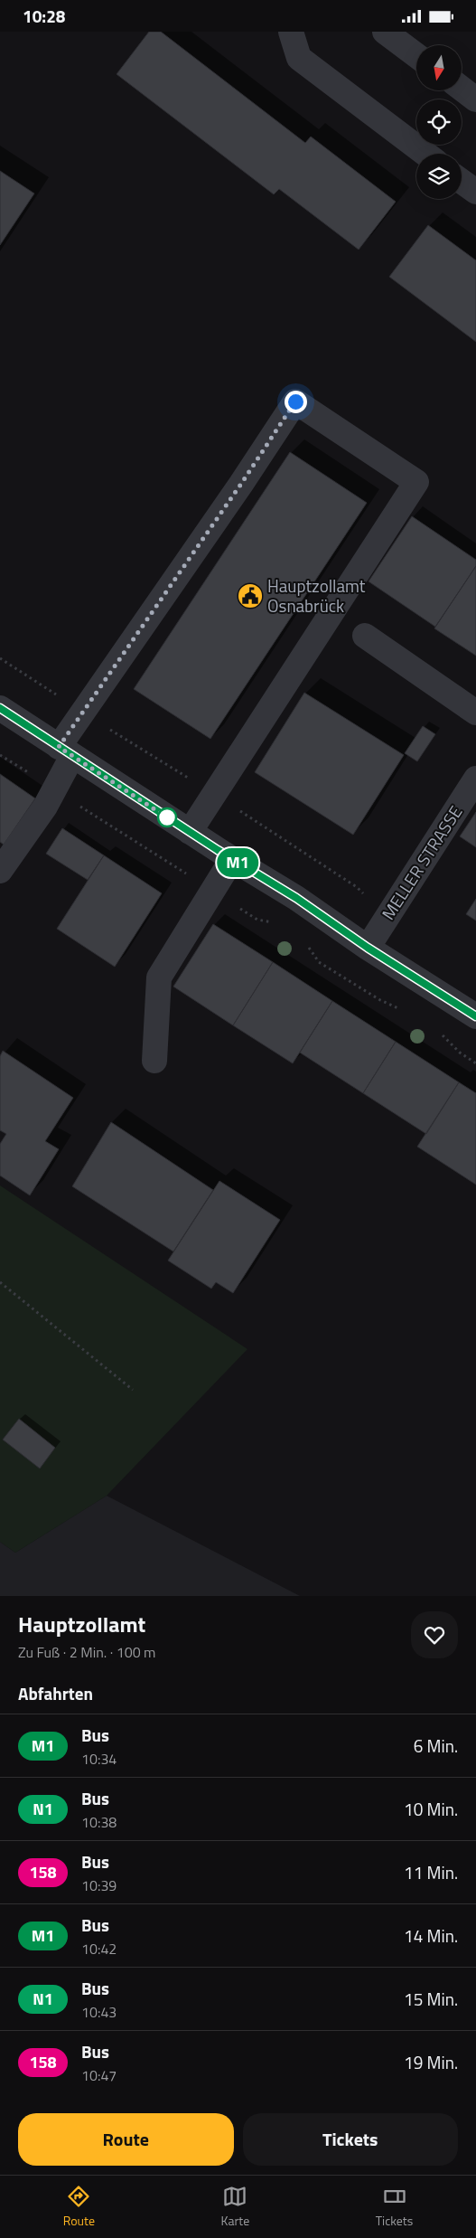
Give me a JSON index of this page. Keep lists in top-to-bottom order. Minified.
{"streets":{"street":["MELLER STRASSE"]},"places":{"public building":["Hauptzollamt Osnabrück"]},"lines":["bus line M1"],"north":"bottom","page":{"status":"10:28","on_map":"M1","heading":[["Hauptzollamt","Zu Fuß · 2 Min. · 100 m"],"Abfahrten"],"list":[{"mark":"M1","name":"Bus","note":"10:34","value":"6 Min."},{"mark":"N1","name":"Bus","note":"10:38","value":"10 Min."},{"mark":"158","name":"Bus","note":"10:39","value":"11 Min."},{"mark":"M1","name":"Bus","note":"10:42","value":"14 Min."},{"mark":"N1","name":"Bus","note":"10:43","value":"15 Min."},{"mark":"158","name":"Bus","note":"10:47","value":"19 Min."}],"buttons":["Route","Tickets"],"tabs":["Route","Karte","Tickets"]}}
